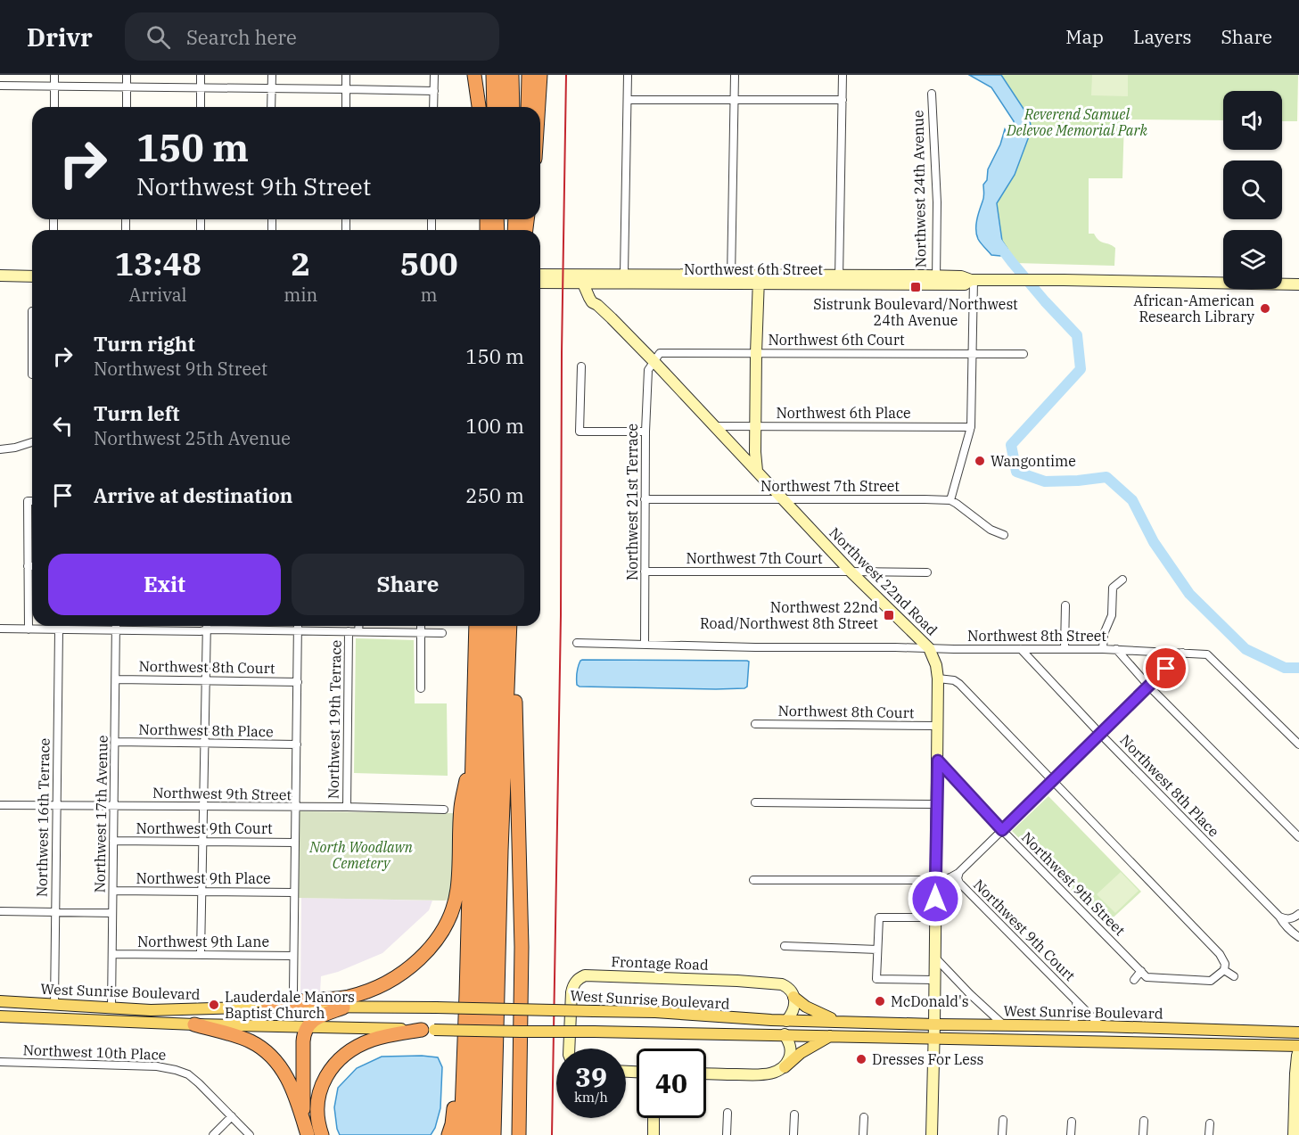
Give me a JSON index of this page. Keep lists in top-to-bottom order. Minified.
{"streets":{"main road":["West Sunrise Boulevard"],"street":["Northwest 24th Avenue","Northwest 6th Street","Northwest 6th Court","Northwest 6th Place","Northwest 7th Street","Northwest 21st Terrace","Northwest 7th Court","Northwest 22nd Road","Northwest 8th Street","Northwest 8th Court","Northwest 19th Terrace","Northwest 8th Place","Northwest 9th Street","Northwest 17th Avenue","Northwest 16th Terrace","Northwest 9th Court","Northwest 9th Place","Northwest 9th Lane","Frontage Road","Northwest 10th Place"]},"crossings":[["Northwest 24th Avenue","Northwest 6th Street"],["Northwest 6th Court","Northwest 21st Terrace"],["Northwest 7th Street","Northwest 21st Terrace"],["Northwest 7th Street","Northwest 22nd Road"],["Northwest 21st Terrace","Northwest 7th Court"],["Northwest 21st Terrace","Northwest 8th Street"],["Northwest 7th Court","Northwest 22nd Road"],["Northwest 22nd Road","Northwest 8th Street"],["Northwest 8th Street","Northwest 8th Place"],["Northwest 8th Court","Northwest 17th Avenue"],["Northwest 19th Terrace","Northwest 9th Street"],["Northwest 8th Place","Northwest 17th Avenue"],["Northwest 9th Street","Northwest 17th Avenue"],["Northwest 9th Street","Northwest 16th Terrace"],["Northwest 17th Avenue","Northwest 9th Court"],["Northwest 17th Avenue","Northwest 9th Place"],["Northwest 17th Avenue","Northwest 9th Lane"],["Northwest 17th Avenue","West Sunrise Boulevard"],["Northwest 16th Terrace","West Sunrise Boulevard"],["Northwest 9th Court","West Sunrise Boulevard"]],"parks":["Reverend Samuel Delevoe Memorial Park","North Woodlawn Cemetery"],"places":{"transit":["Sistrunk Boulevard/Northwest 24th Avenue","Northwest 22nd Road/Northwest 8th Street"],"other":["African-American Research Library","Wangontime","McDonald's","Lauderdale Manors Baptist Church","Dresses For Less"]},"page":{"header":"Drivr","search":"Search here","nav":["Map","Layers","Share"],"turn":["150 m","Northwest 9th Street"],"eta":["13:48","Arrival","2","min","500","m"],"list":[{"name":"Turn right","note":"Northwest 9th Street","value":"150 m"},{"name":"Turn left","note":"Northwest 25th Avenue","value":"100 m"},{"name":"Arrive at destination","value":"250 m"}],"buttons":["Exit","Share"],"speed":"39 km/h","limit":"40"}}
